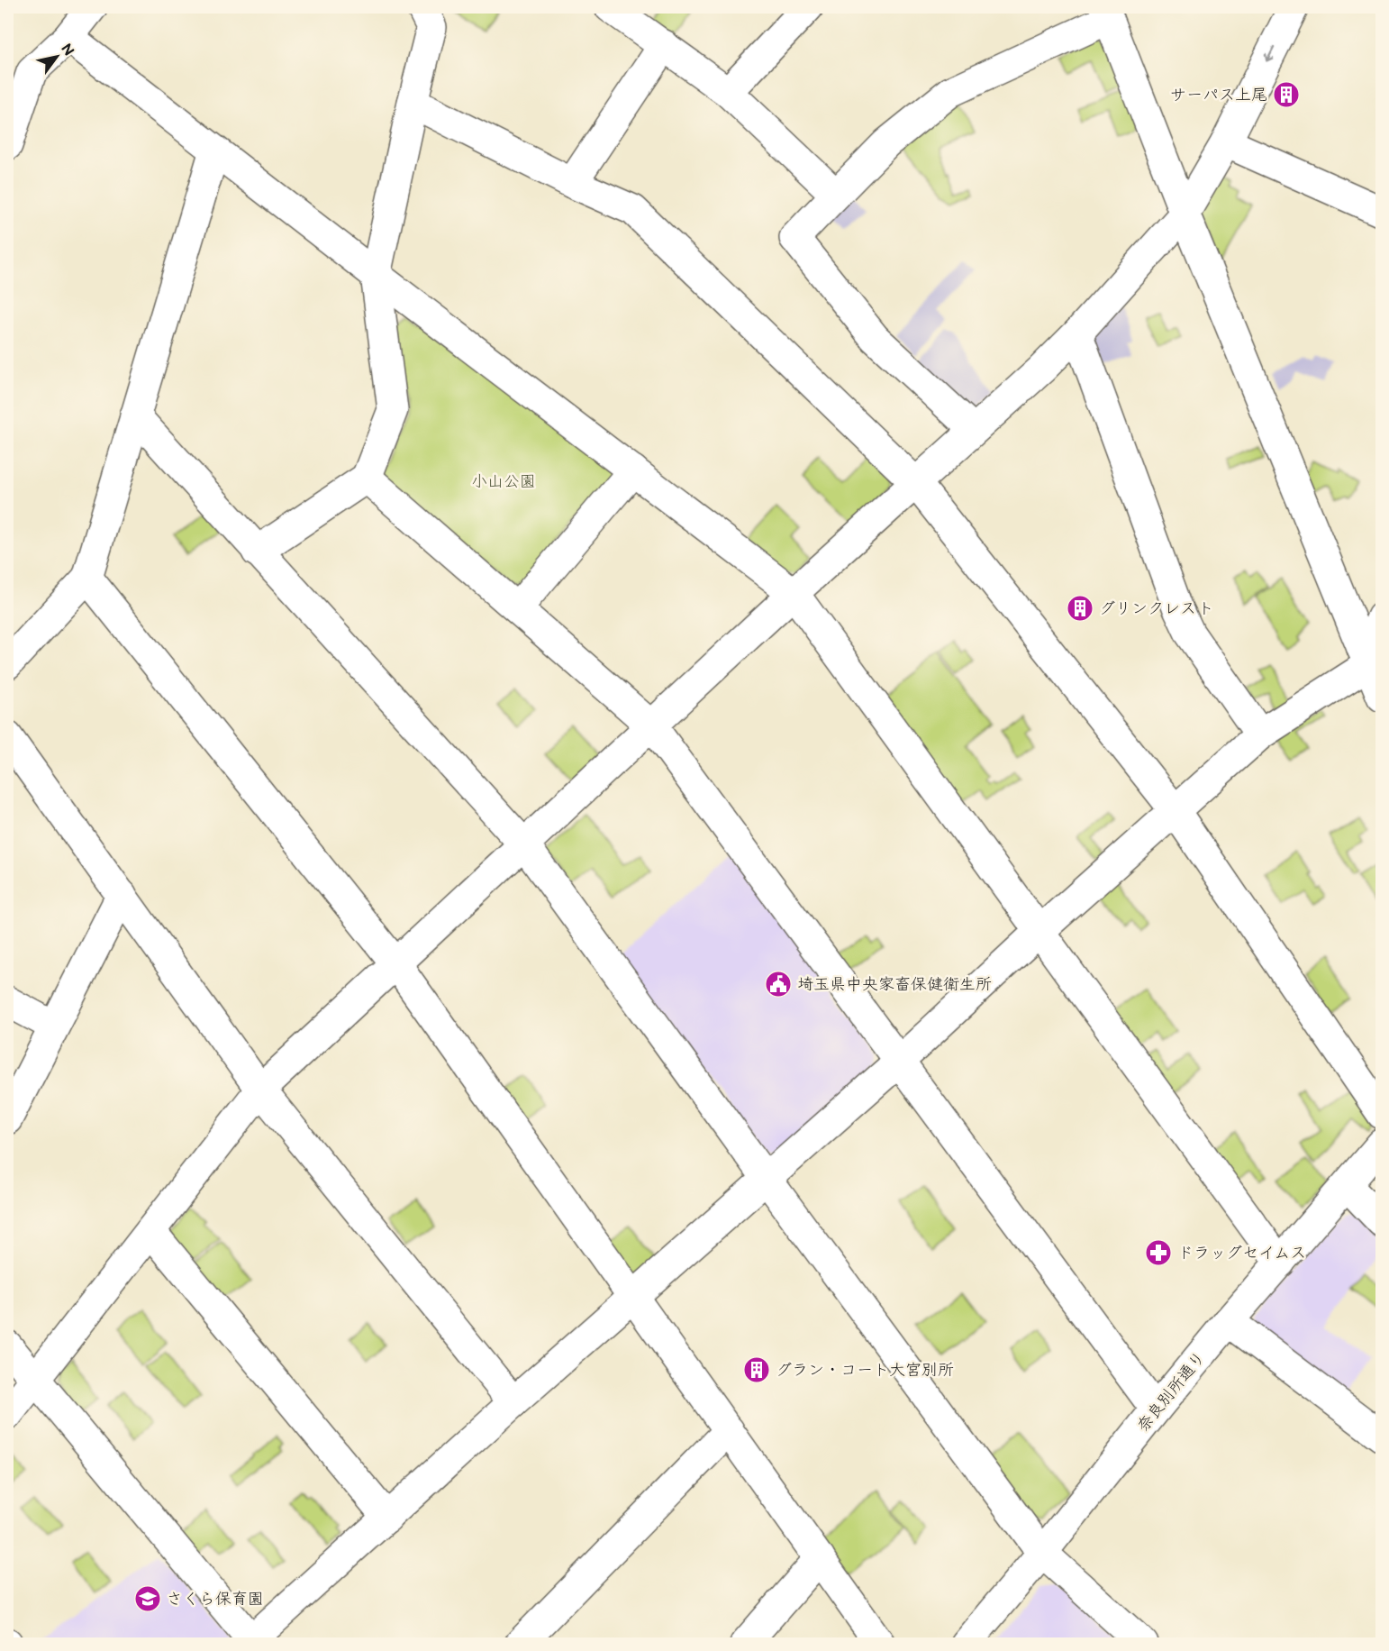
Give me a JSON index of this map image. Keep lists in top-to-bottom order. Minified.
{"streets":{"street":["奈良別所通り"]},"parks":["小山公園"],"places":{"building":["サーパス上尾","グリンクレスト","グラン・コート大宮別所"],"public building":["埼玉県中央家畜保健衛生所"],"pharmacy":["ドラッグセイムス"],"school or university":["さくら保育園"]},"north":"top right"}
